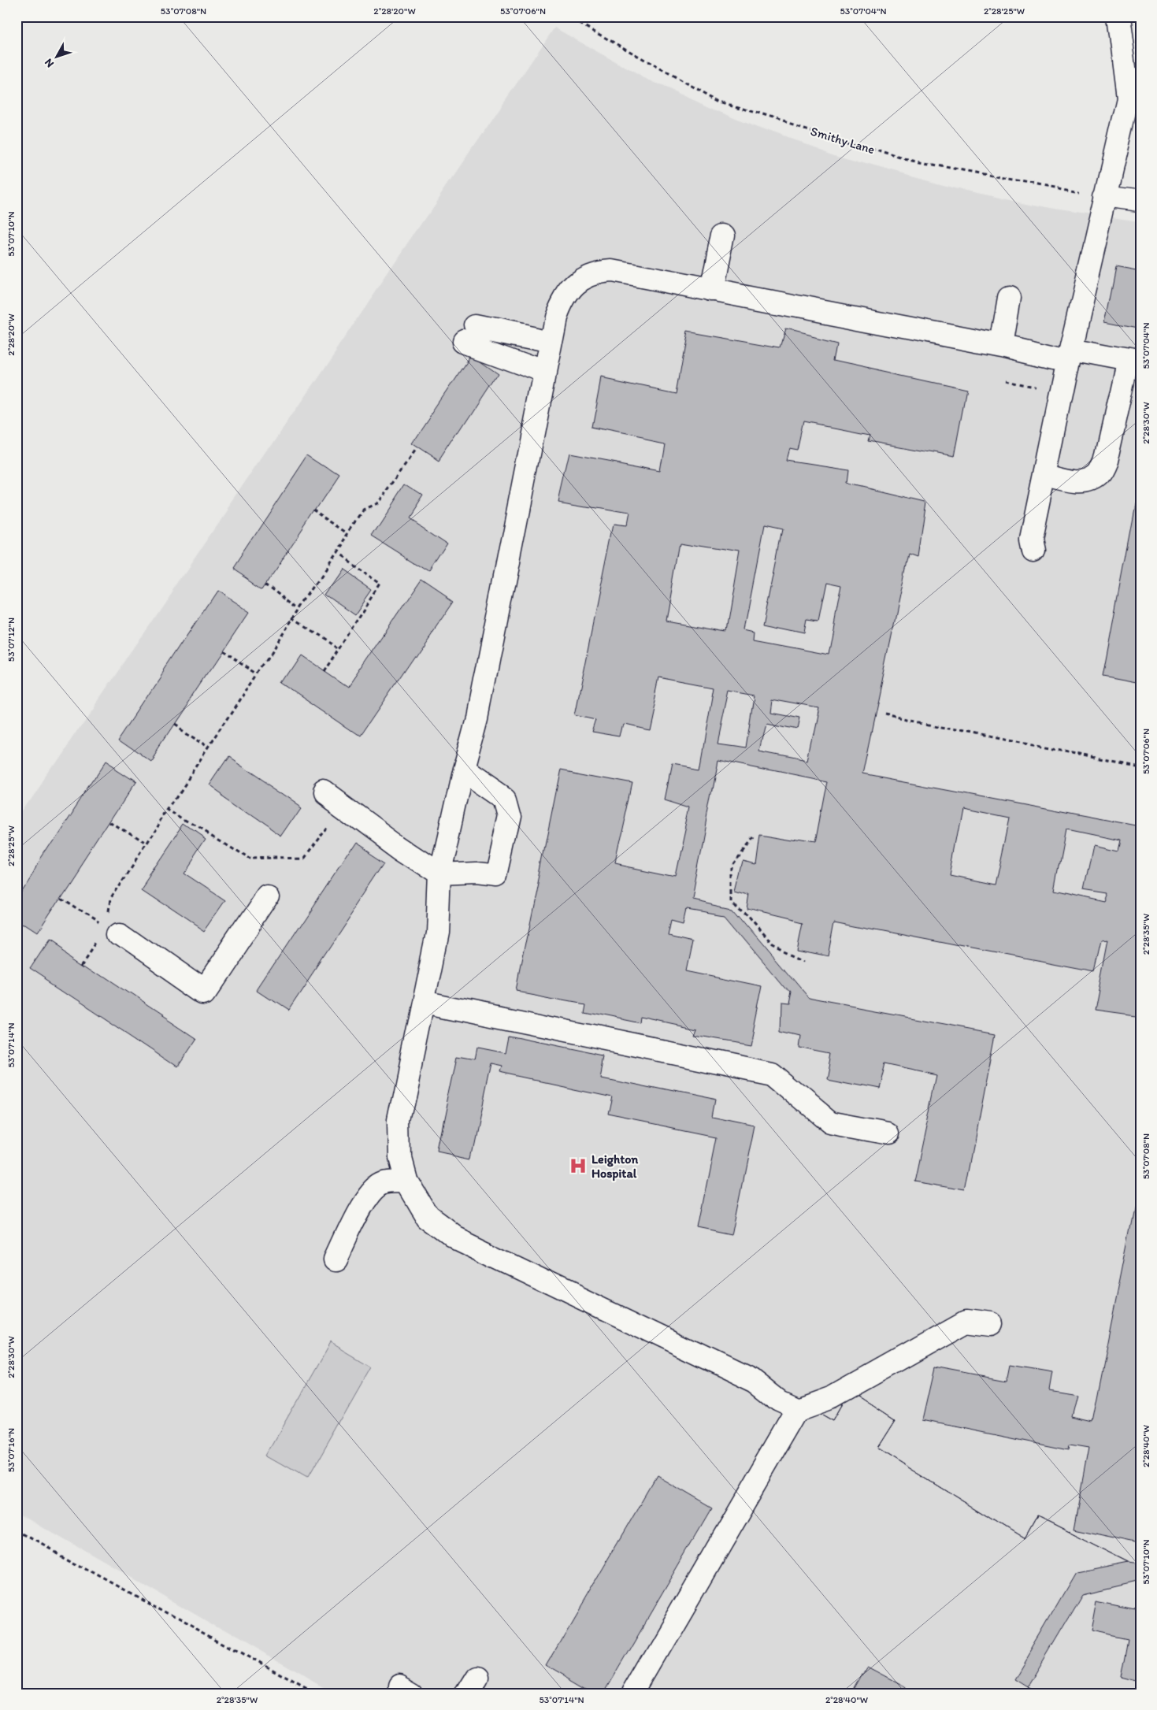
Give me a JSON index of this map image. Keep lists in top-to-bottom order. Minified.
{"streets":{"path":["Smithy Lane"]},"places":{"hospital":["Leighton Hospital"]},"north":"bottom left","coordinates":["53°07'08\"N","2°28'20\"W","53°07'06\"N","53°07'04\"N","2°28'25\"W","53°07'10\"N","2°28'30\"W","53°07'12\"N","2°28'35\"W","53°07'14\"N","2°28'40\"W","53°07'16\"N"]}
